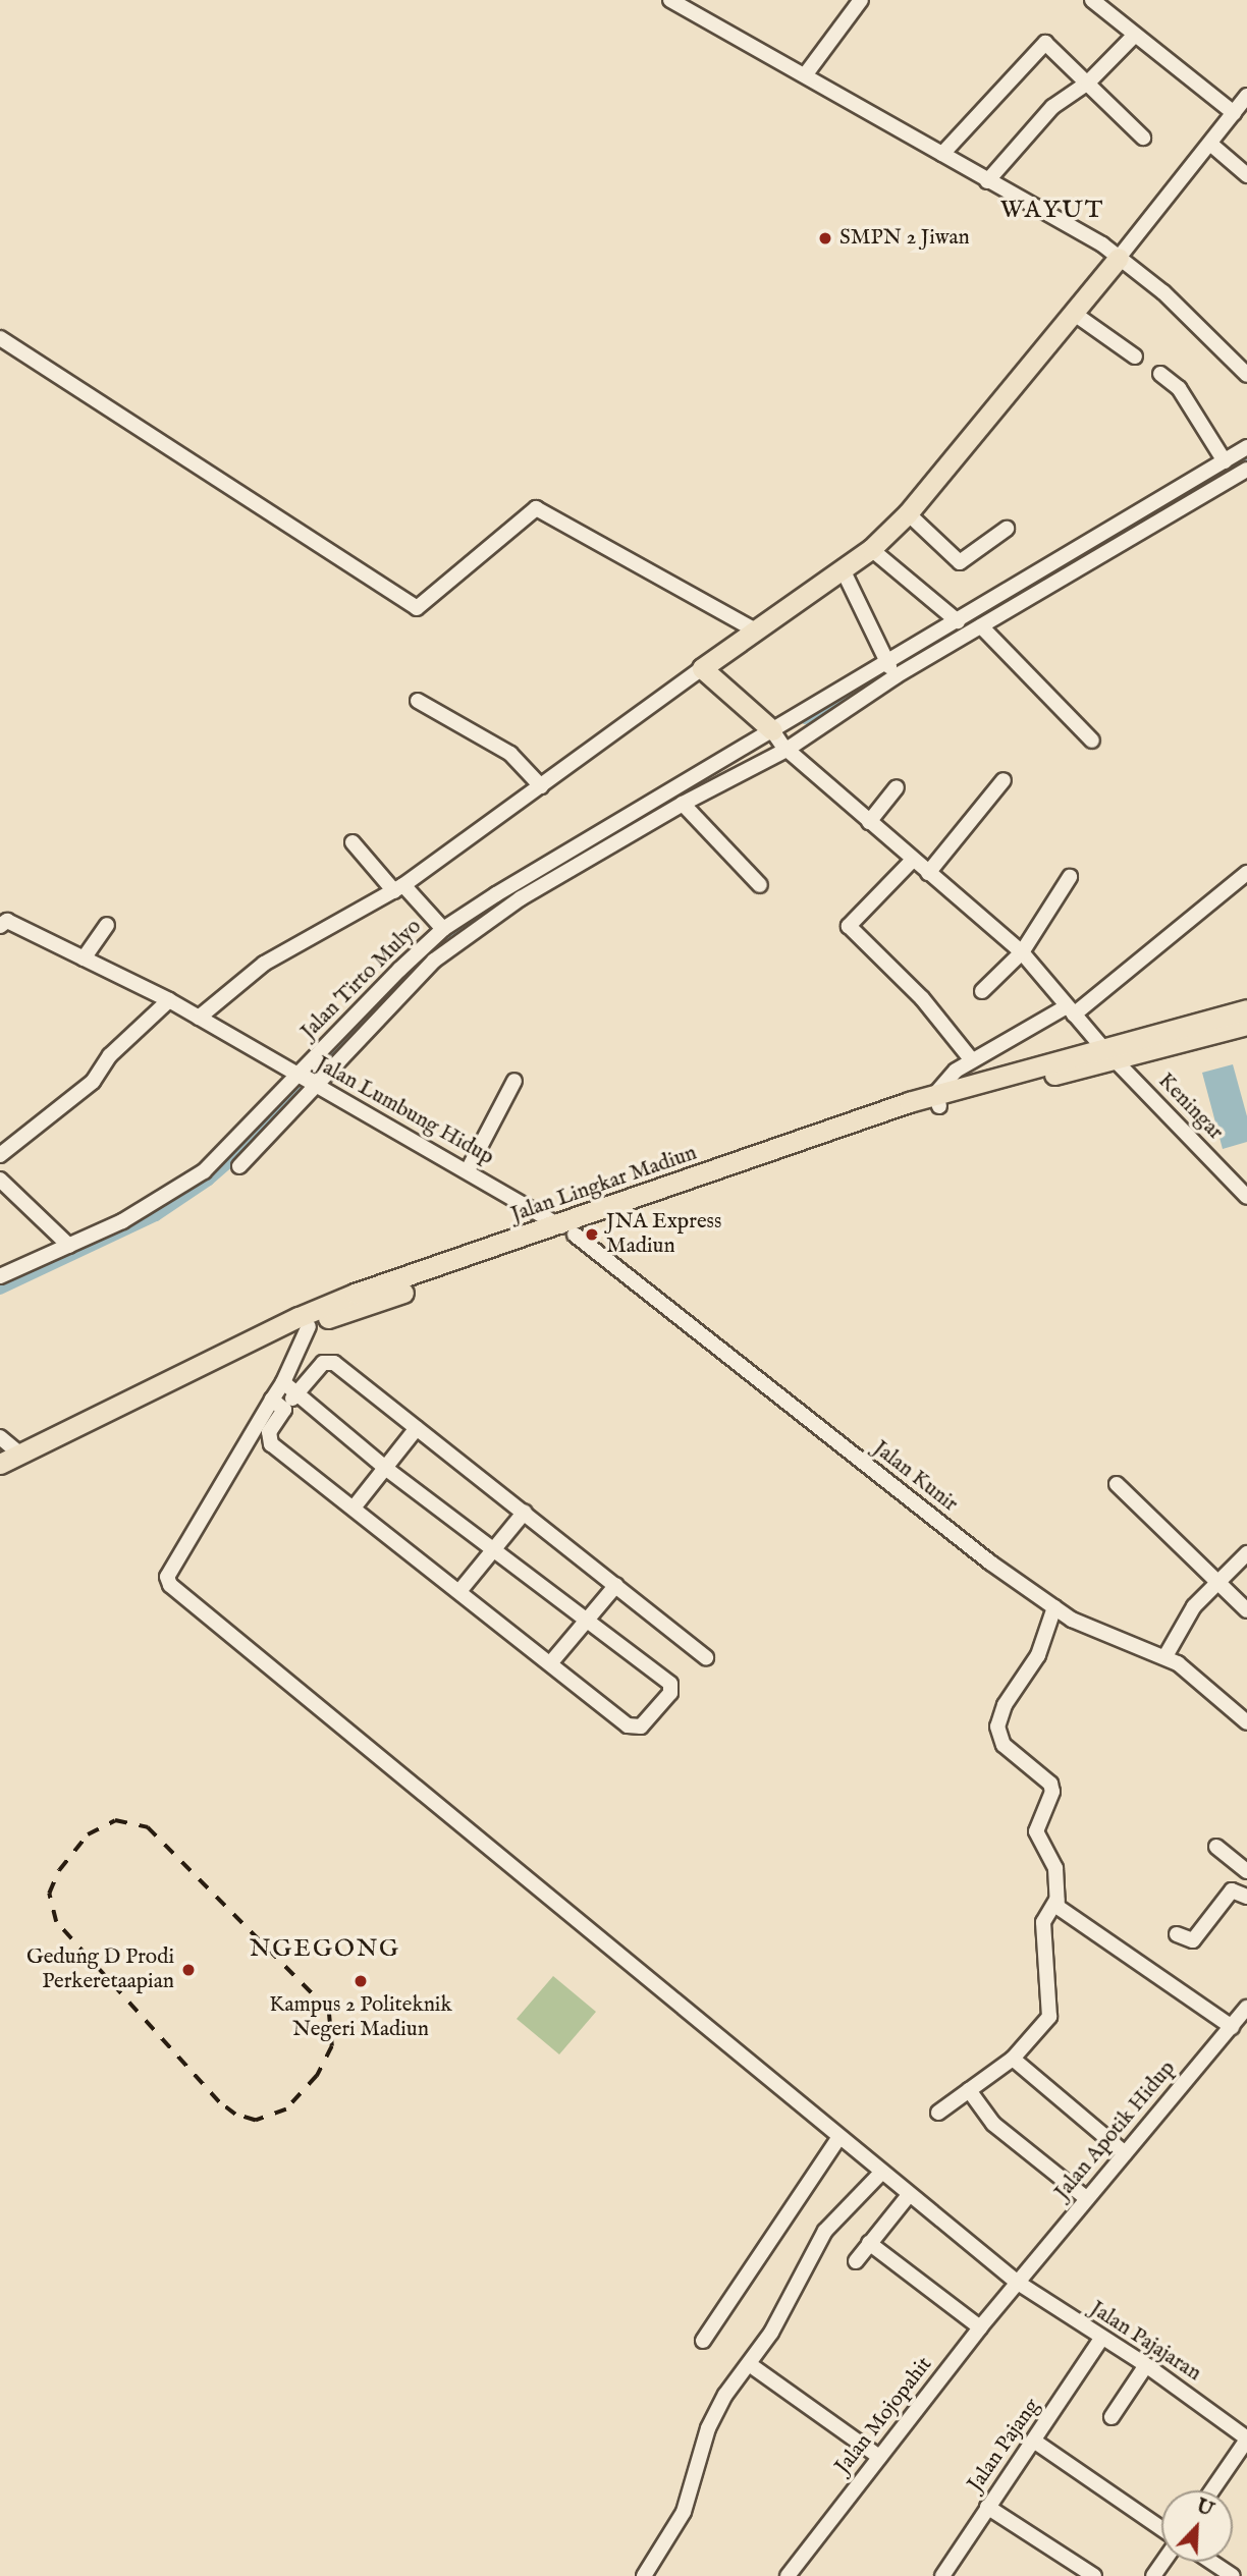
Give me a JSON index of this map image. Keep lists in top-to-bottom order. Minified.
{"streets":{"main road":["Jalan Lingkar Madiun"],"street":["Jalan Tirto Mulyo","Keningar","Jalan Lumbung Hidup","Jalan Kunir","Jalan Apotik Hidup","Jalan Pajajaran","Jalan Mojopahit","Jalan Pajang"]},"crossings":[["Jalan Tirto Mulyo","Keningar"],["Jalan Tirto Mulyo","Jalan Lumbung Hidup"],["Keningar","Jalan Lingkar Madiun"],["Jalan Lumbung Hidup","Jalan Lingkar Madiun"],["Jalan Lumbung Hidup","Jalan Kunir"],["Jalan Lingkar Madiun","Jalan Kunir"],["Jalan Apotik Hidup","Jalan Pajajaran"],["Jalan Apotik Hidup","Jalan Mojopahit"],["Jalan Pajajaran","Jalan Mojopahit"],["Jalan Pajajaran","Jalan Pajang"]],"districts":["WAYUT","NGEGONG"],"places":["SMPN 2 Jiwan","JNA Express Madiun","Gedung D Prodi Perkeretaapian","Kampus 2 Politeknik Negeri Madiun"],"north":"top right"}
